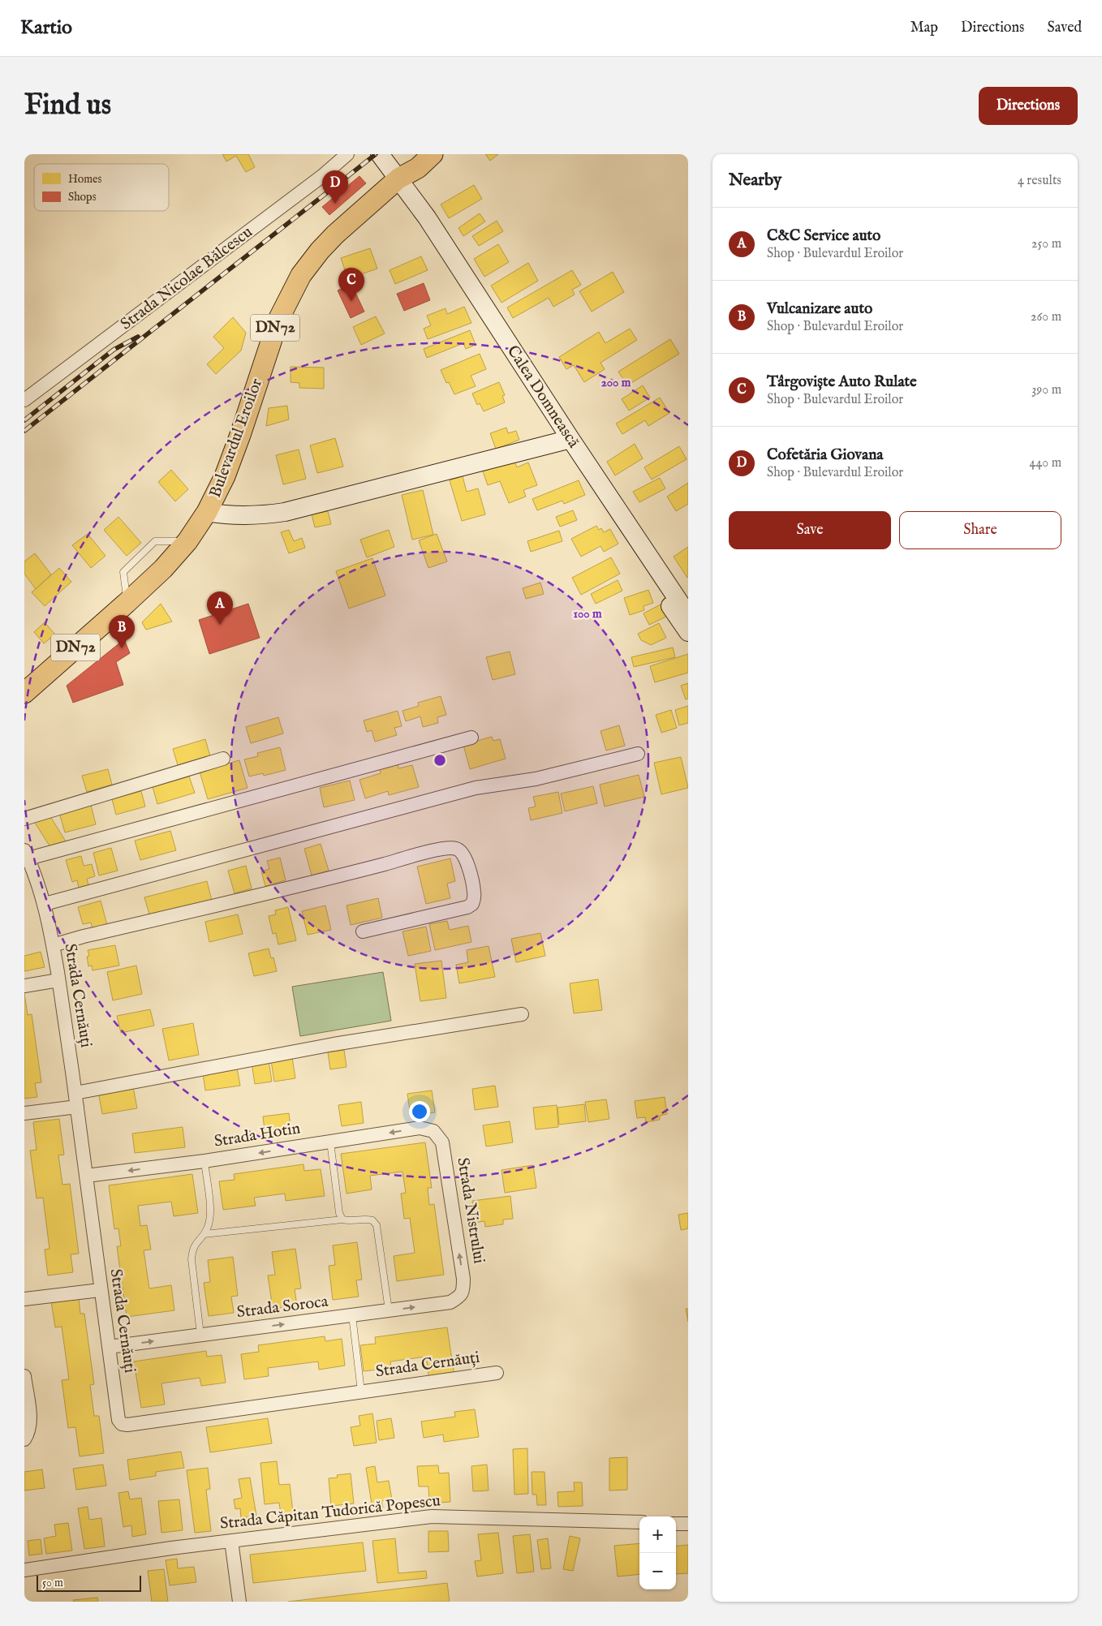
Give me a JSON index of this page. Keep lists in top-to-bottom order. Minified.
{"streets":{"main road":["DN72","Calea Domnească","Bulevardul Eroilor"],"street":["Strada Nicolae Bălcescu","Strada Cernăuți","Strada Hotin","Strada Nistrului","Strada Soroca","Strada Căpitan Tudorică Popescu"]},"crossings":[["Calea Domnească","Bulevardul Eroilor"],["Strada Cernăuți","Strada Hotin"],["Strada Cernăuți","Strada Soroca"],["Strada Hotin","Strada Nistrului"],["Strada Nistrului","Strada Soroca"]],"one_way":["Strada Nistrului","Strada Soroca"],"legend":["Homes","Shops"],"scale_bar":"50 m","page":{"header":"Kartio","nav":["Map","Directions","Saved"],"buttons":["Directions",["Save","Share"]],"title":"Find us","heading":["Nearby","4 results"],"pins":["D","C","A","B"],"list":[{"mark":"A","name":"C&C Service auto","note":"Shop · Bulevardul Eroilor","value":"250 m"},{"mark":"B","name":"Vulcanizare auto","note":"Shop · Bulevardul Eroilor","value":"260 m"},{"mark":"C","name":"Târgoviște Auto Rulate","note":"Shop · Bulevardul Eroilor","value":"390 m"},{"mark":"D","name":"Cofetăria Giovana","note":"Shop · Bulevardul Eroilor","value":"440 m"}],"map_buttons":["+","−"],"scale":"50 m"},"rings":["200 m","100 m"]}
